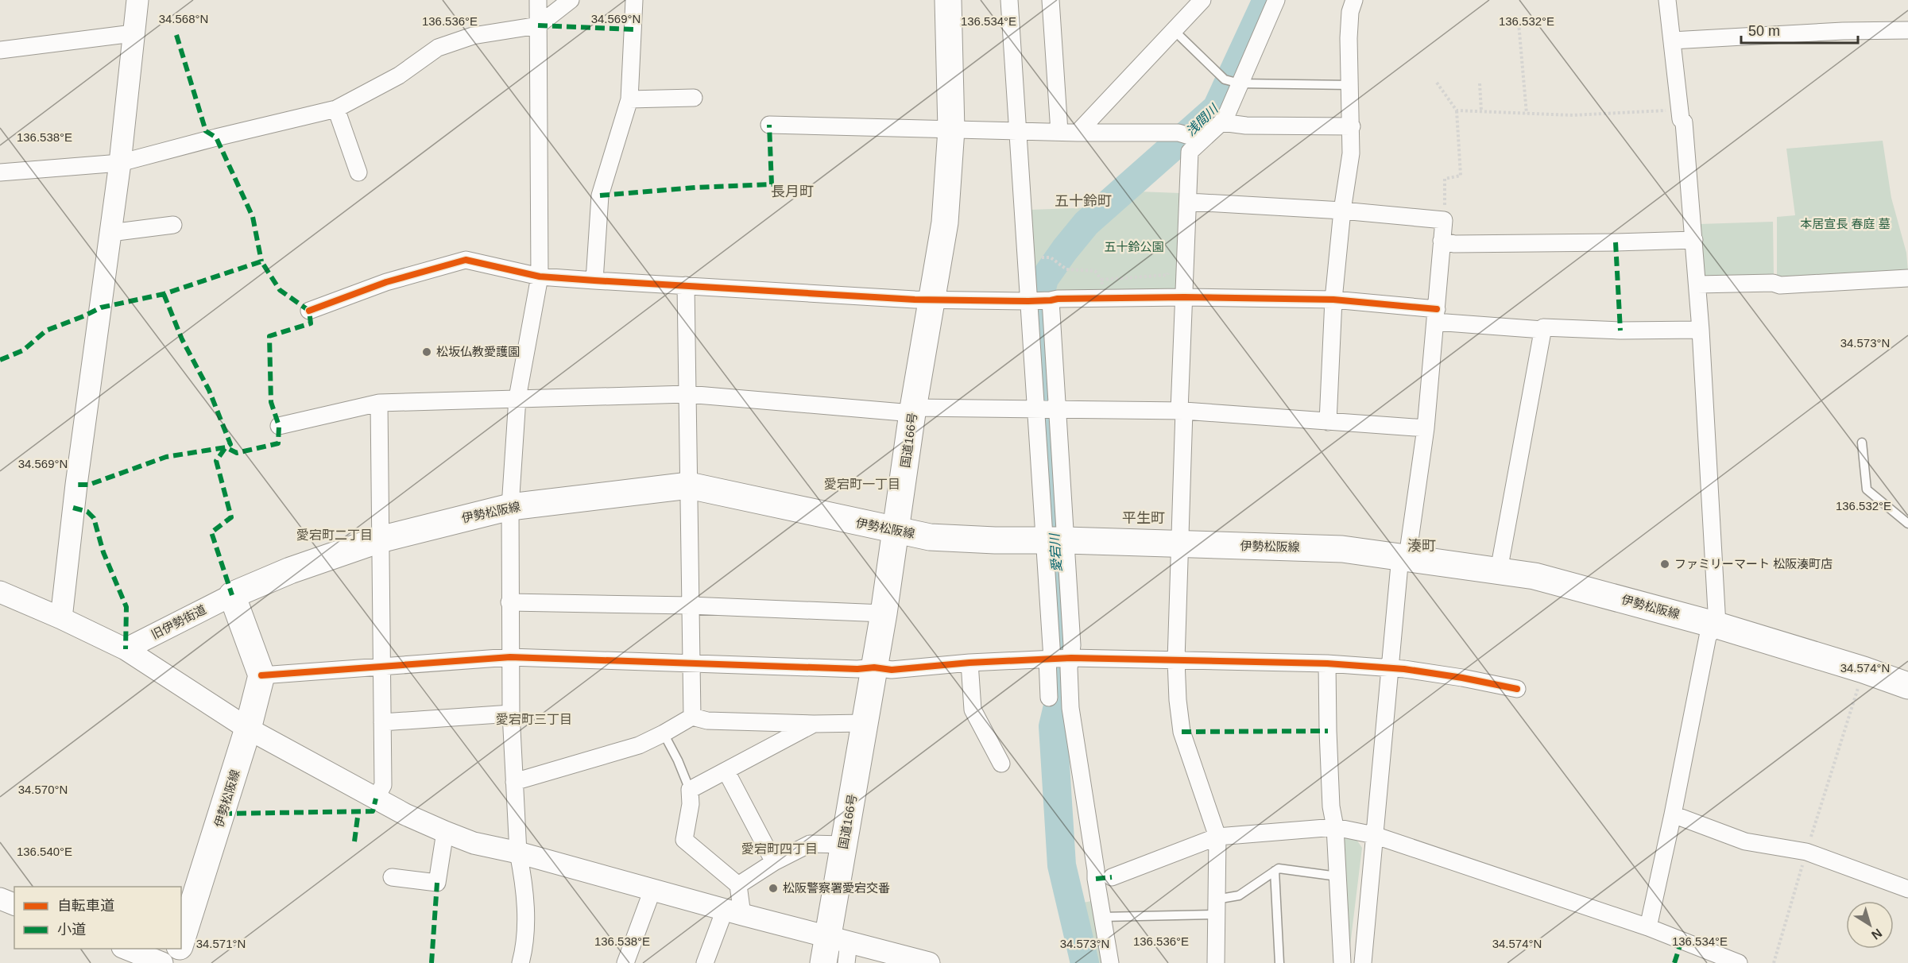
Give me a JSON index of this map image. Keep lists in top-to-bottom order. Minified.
{"streets":{"main road":["国道166号","伊勢松阪線"],"street":["旧伊勢街道"]},"crossings":[["国道166号","伊勢松阪線"],["伊勢松阪線","旧伊勢街道"]],"districts":["長月町","五十鈴町","愛宕町一丁目","平生町","愛宕町二丁目","湊町","愛宕町三丁目","愛宕町四丁目"],"water":["浅間川","愛宕川"],"parks":["本居宣長 春庭 墓","五十鈴公園"],"places":["松坂仏教愛護園","ファミリーマート 松阪湊町店","松阪警察署愛宕交番"],"legend":["自転車道","小道"],"scale_bar":"50 m","north":"bottom right","coordinates":["34.568°N","34.569°N","136.536°E","136.534°E","136.532°E","136.538°E","34.573°N","34.574°N","34.570°N","136.540°E","34.571°N"]}
